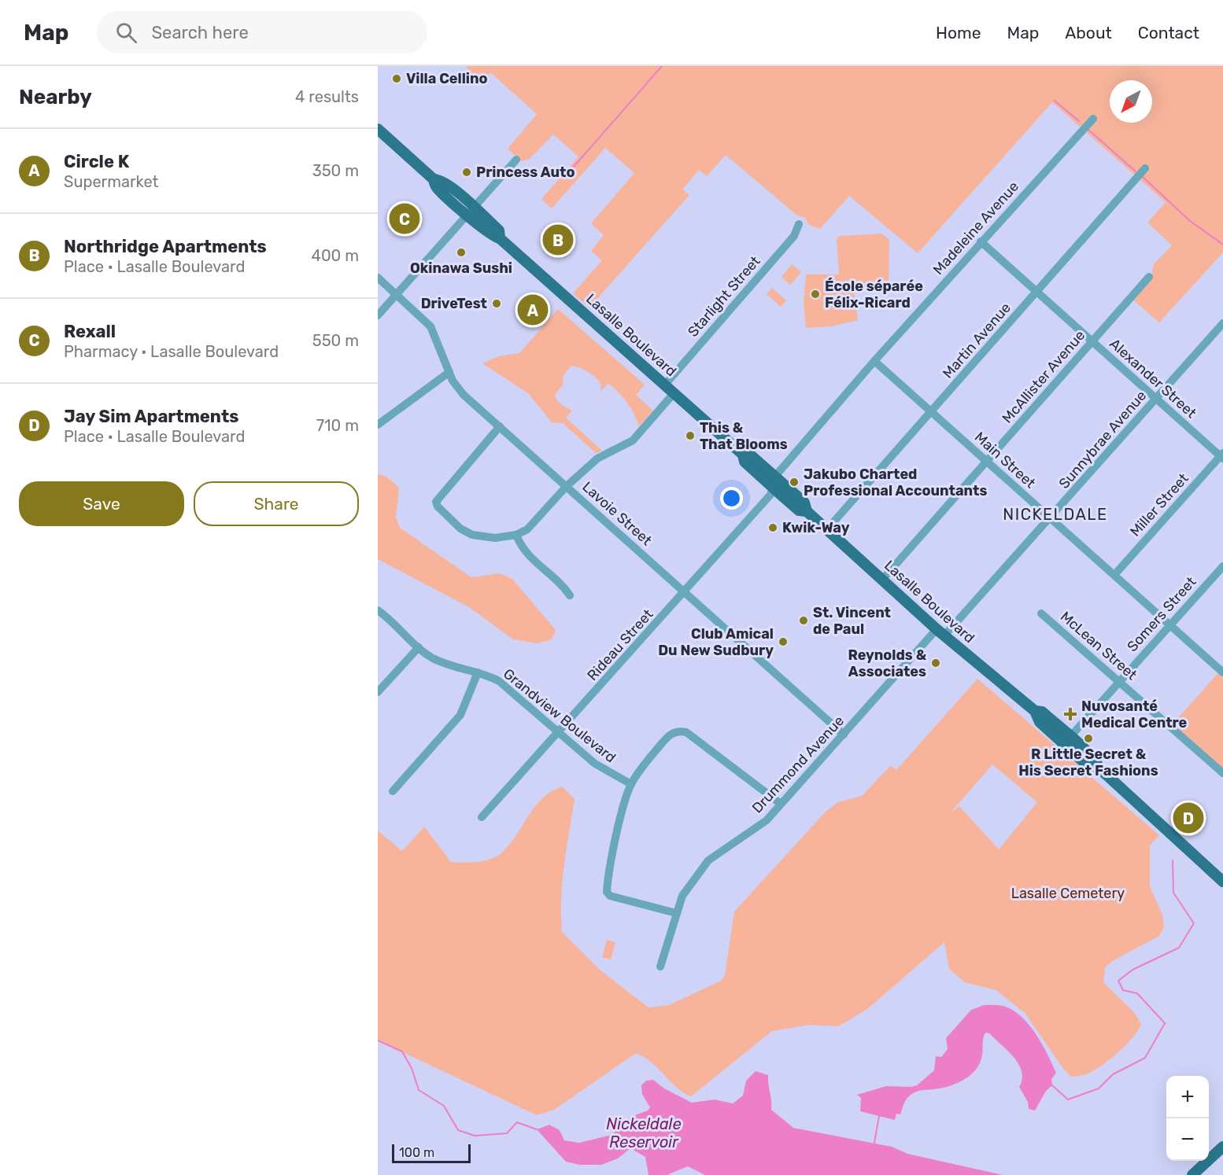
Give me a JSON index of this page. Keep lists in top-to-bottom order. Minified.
{"streets":{"main road":["Lasalle Boulevard"],"street":["Madeleine Avenue","Starlight Street","Martin Avenue","McAllister Avenue","Alexander Street","Sunnybrae Avenue","Main Street","Miller Street","Lavoie Street","Somers Street","Rideau Street","McLean Street","Grandview Boulevard","Drummond Avenue"]},"crossings":[["Madeleine Avenue","Lasalle Boulevard"],["Madeleine Avenue","Alexander Street"],["Madeleine Avenue","Main Street"],["Madeleine Avenue","Rideau Street"],["Starlight Street","Lasalle Boulevard"],["Lasalle Boulevard","Martin Avenue"],["Lasalle Boulevard","McAllister Avenue"],["Lasalle Boulevard","Sunnybrae Avenue"],["Lasalle Boulevard","Somers Street"],["Lasalle Boulevard","Rideau Street"],["Lasalle Boulevard","Drummond Avenue"],["Martin Avenue","Alexander Street"],["Martin Avenue","Main Street"],["McAllister Avenue","Alexander Street"],["McAllister Avenue","Main Street"],["Alexander Street","Sunnybrae Avenue"],["Alexander Street","Miller Street"],["Sunnybrae Avenue","Main Street"],["Sunnybrae Avenue","Drummond Avenue"],["Main Street","Miller Street"],["Main Street","Somers Street"],["Lavoie Street","Rideau Street"],["Lavoie Street","Drummond Avenue"],["Somers Street","McLean Street"],["Rideau Street","Grandview Boulevard"]],"districts":["NICKELDALE"],"water":["Nickeldale Reservoir"],"parks":["Lasalle Cemetery"],"places":{"other":["Villa Cellino","Princess Auto","Okinawa Sushi","École séparée Félix-Ricard","DriveTest","This & That Blooms","Jakubo Charted Professional Accountants","Kwik-Way","St. Vincent de Paul","Club Amical Du New Sudbury","Reynolds & Associates","R Little Secret & His Secret Fashions"],"health":["Nuvosanté Medical Centre"]},"scale_bar":"100 m","north":"bottom left","page":{"header":"Map","search":"Search here","nav":["Home","Map","About","Contact"],"heading":["Nearby","4 results"],"list":[{"mark":"A","name":"Circle K","note":"Supermarket","value":"350 m"},{"mark":"B","name":"Northridge Apartments","note":"Place · Lasalle Boulevard","value":"400 m"},{"mark":"C","name":"Rexall","note":"Pharmacy · Lasalle Boulevard","value":"550 m"},{"mark":"D","name":"Jay Sim Apartments","note":"Place · Lasalle Boulevard","value":"710 m"}],"pins":["C","B","A","D"],"buttons":["Save","Share"],"map_buttons":["+","−"],"scale":"100 m"}}
